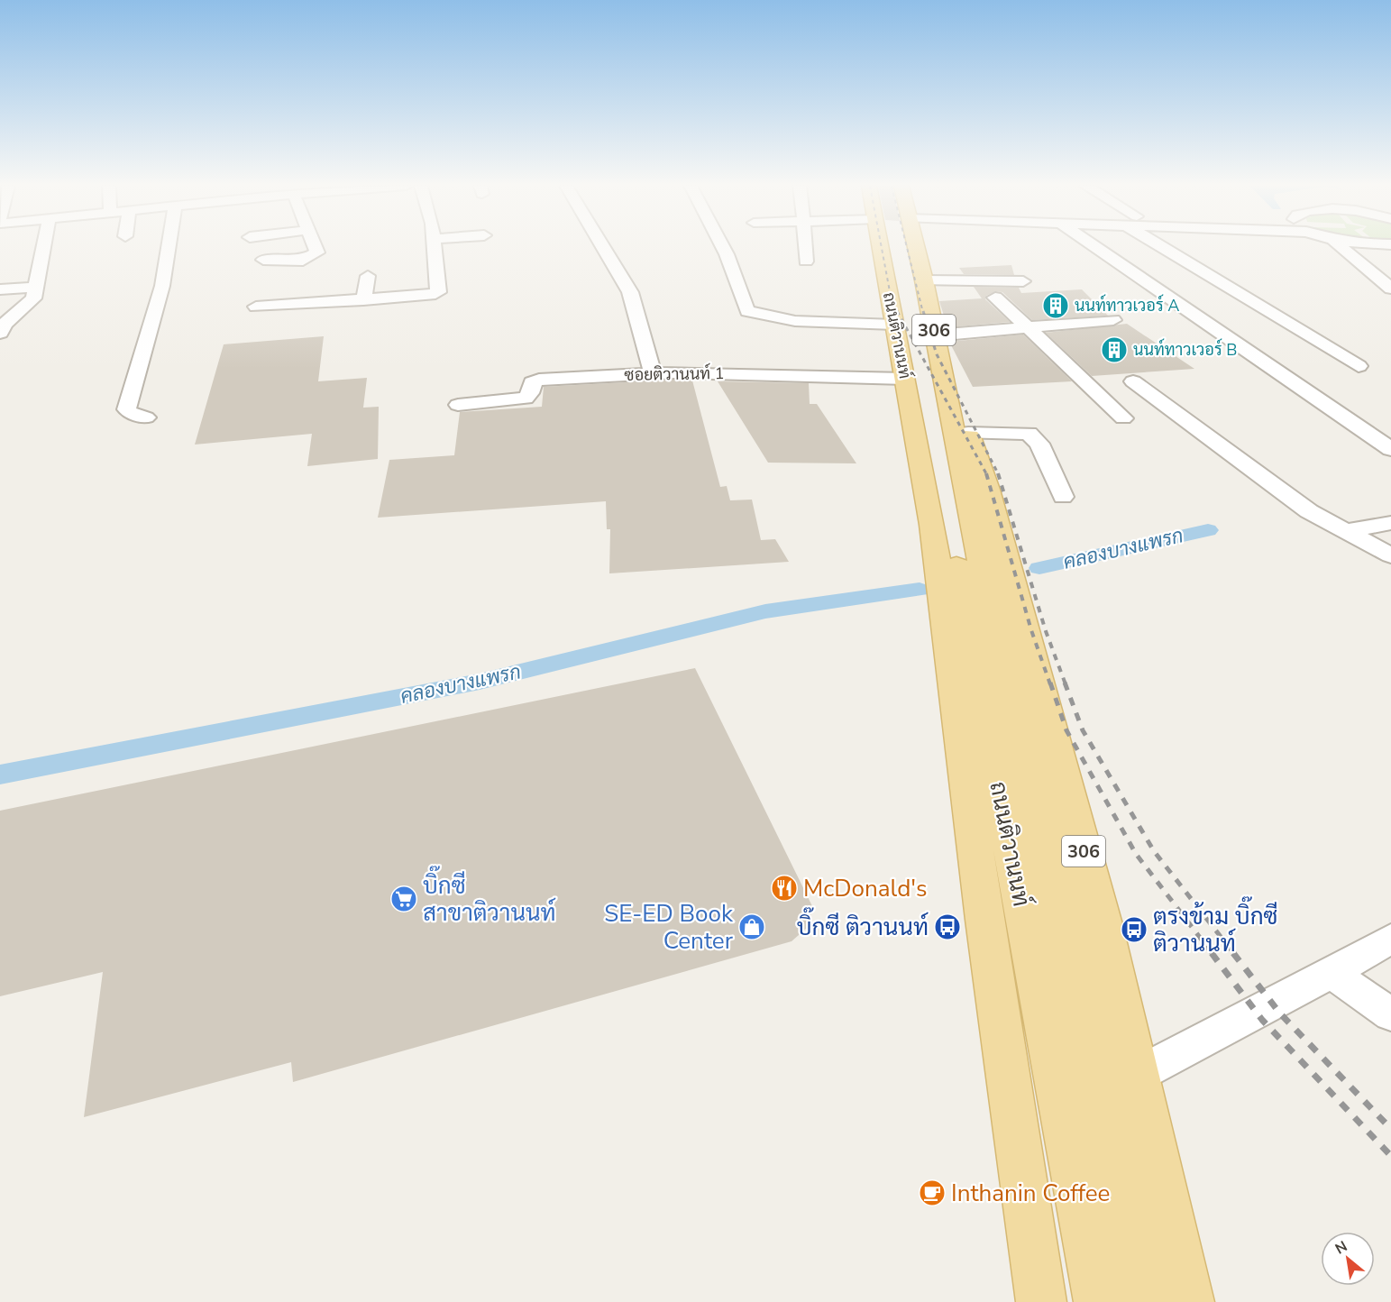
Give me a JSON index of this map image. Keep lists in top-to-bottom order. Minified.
{"streets":{"main road":["306","ถนนติวานนท์"],"street":["ซอยติวานนท์ 1"]},"crossings":[["ถนนติวานนท์","ซอยติวานนท์ 1"]],"water":["คลองบางแพรก"],"places":{"building":["นนท์ทาวเวอร์ A","นนท์ทาวเวอร์ B"],"restaurant":["McDonald's"],"supermarket":["บิ๊กซี สาขาติวานนท์"],"shop":["SE-ED Book Center"],"bus stop":["บิ๊กซี ติวานนท์","ตรงข้าม บิ๊กซี ติวานนท์"],"cafe":["Inthanin Coffee"]},"north":"top left"}
